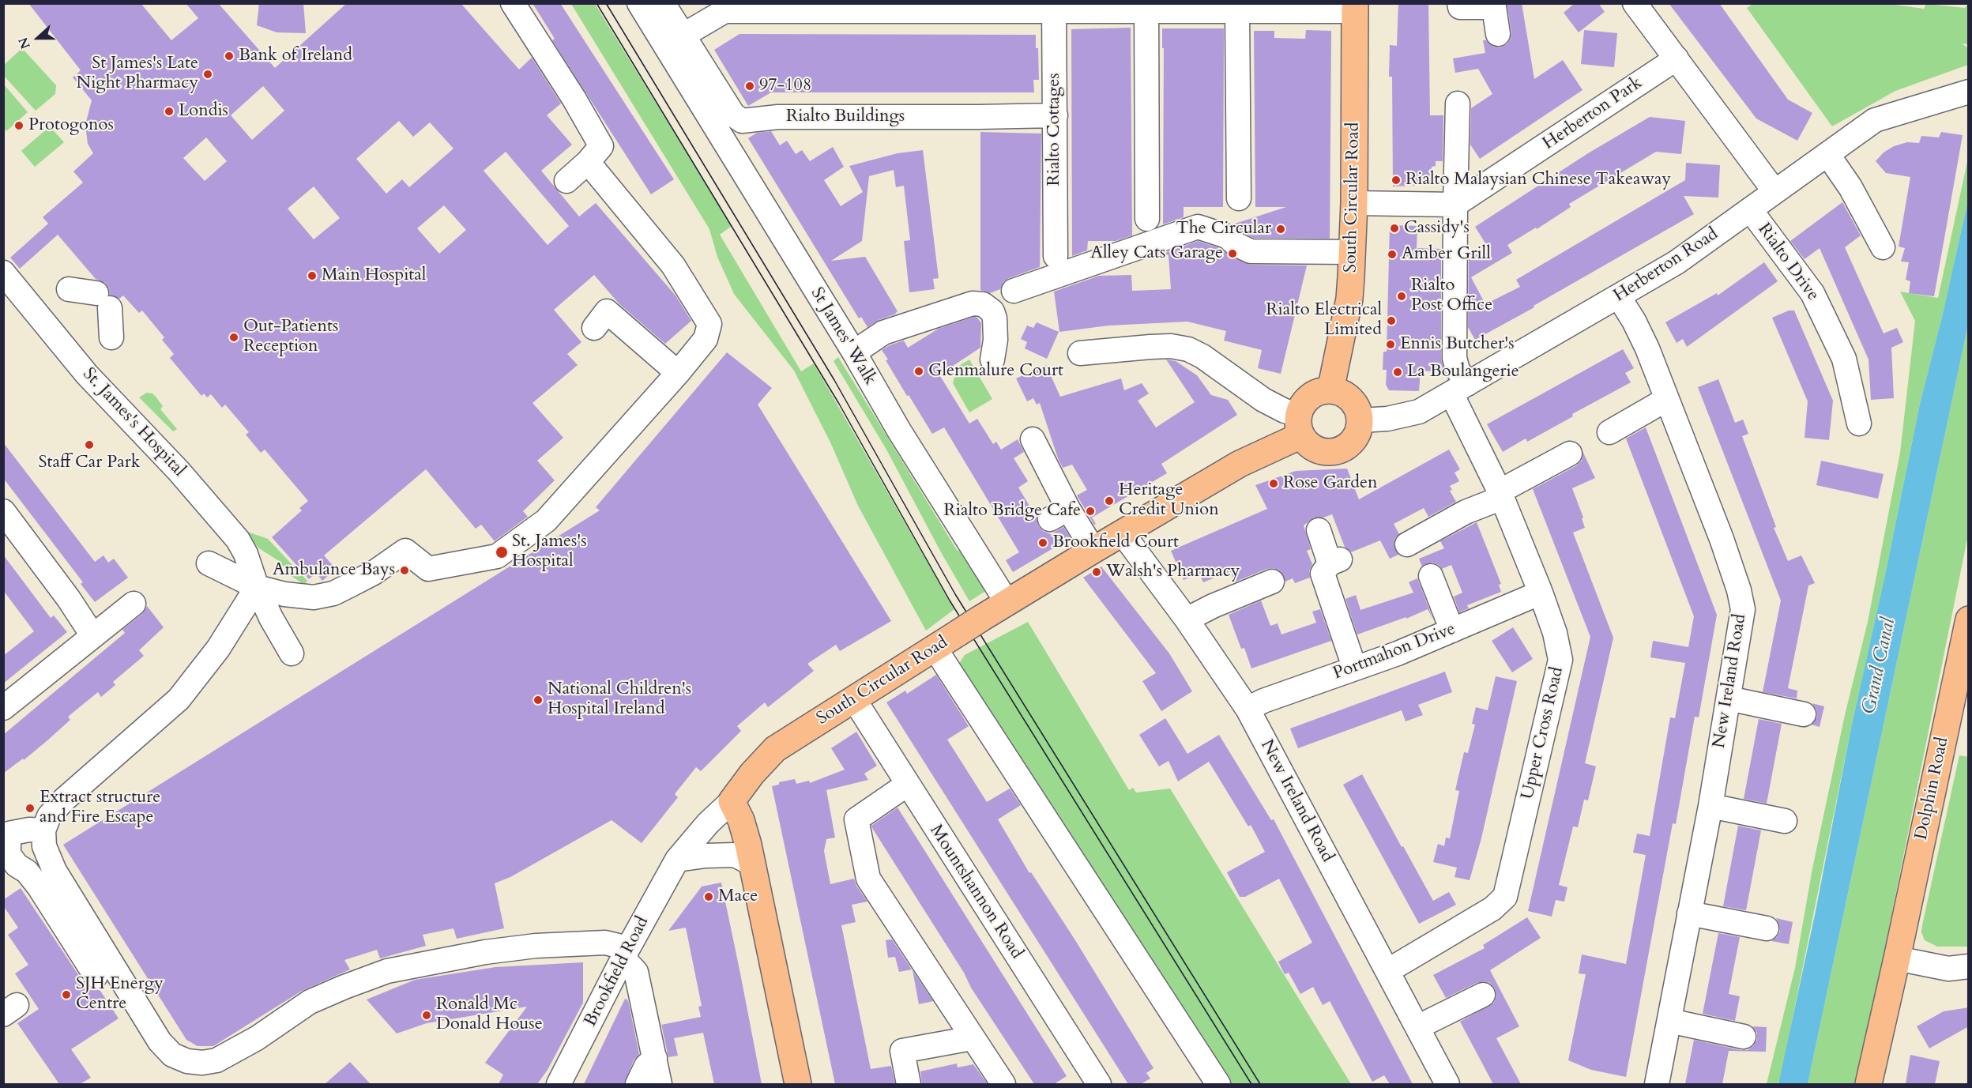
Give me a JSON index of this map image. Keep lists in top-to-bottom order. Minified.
{"streets":{"main road":["South Circular Road","Dolphin Road"],"street":["Herberton Park","Rialto Buildings","Rialto Cottages","Rialto Drive","Herberton Road","St James' Walk","St. James's Hospital","Portmahon Drive","New Ireland Road","Upper Cross Road","Mountshannon Road","Brookfield Road"]},"crossings":[["Herberton Park","Upper Cross Road"],["Rialto Buildings","Rialto Cottages"],["Rialto Buildings","St James' Walk"],["South Circular Road","Herberton Road"],["South Circular Road","St James' Walk"],["South Circular Road","New Ireland Road"],["South Circular Road","Mountshannon Road"],["South Circular Road","Brookfield Road"],["Rialto Drive","Herberton Road"],["Herberton Road","New Ireland Road"],["Herberton Road","Upper Cross Road"],["Portmahon Drive","New Ireland Road"],["Portmahon Drive","Upper Cross Road"],["New Ireland Road","Upper Cross Road"]],"water":["Grand Canal"],"places":["Bank of Ireland","St James's Late Night Pharmacy","97-108","Londis","Protogonos","Rialto Malaysian Chinese Takeaway","Cassidy's","The Circular","Alley Cats Garage","Amber Grill","Main Hospital","Rialto Post Office","Rialto Electrical Limited","Out-Patients Reception","Ennis Butcher's","Glenmalure Court","La Boulangerie","Staff Car Park","Rose Garden","Heritage Credit Union","Rialto Bridge Cafe","Brookfield Court","St. James's Hospital","Ambulance Bays","Walsh's Pharmacy","National Children's Hospital Ireland","Extract structure and Fire Escape","Mace","SJH Energy Centre","Ronald Mc Donald House"],"north":"left"}
